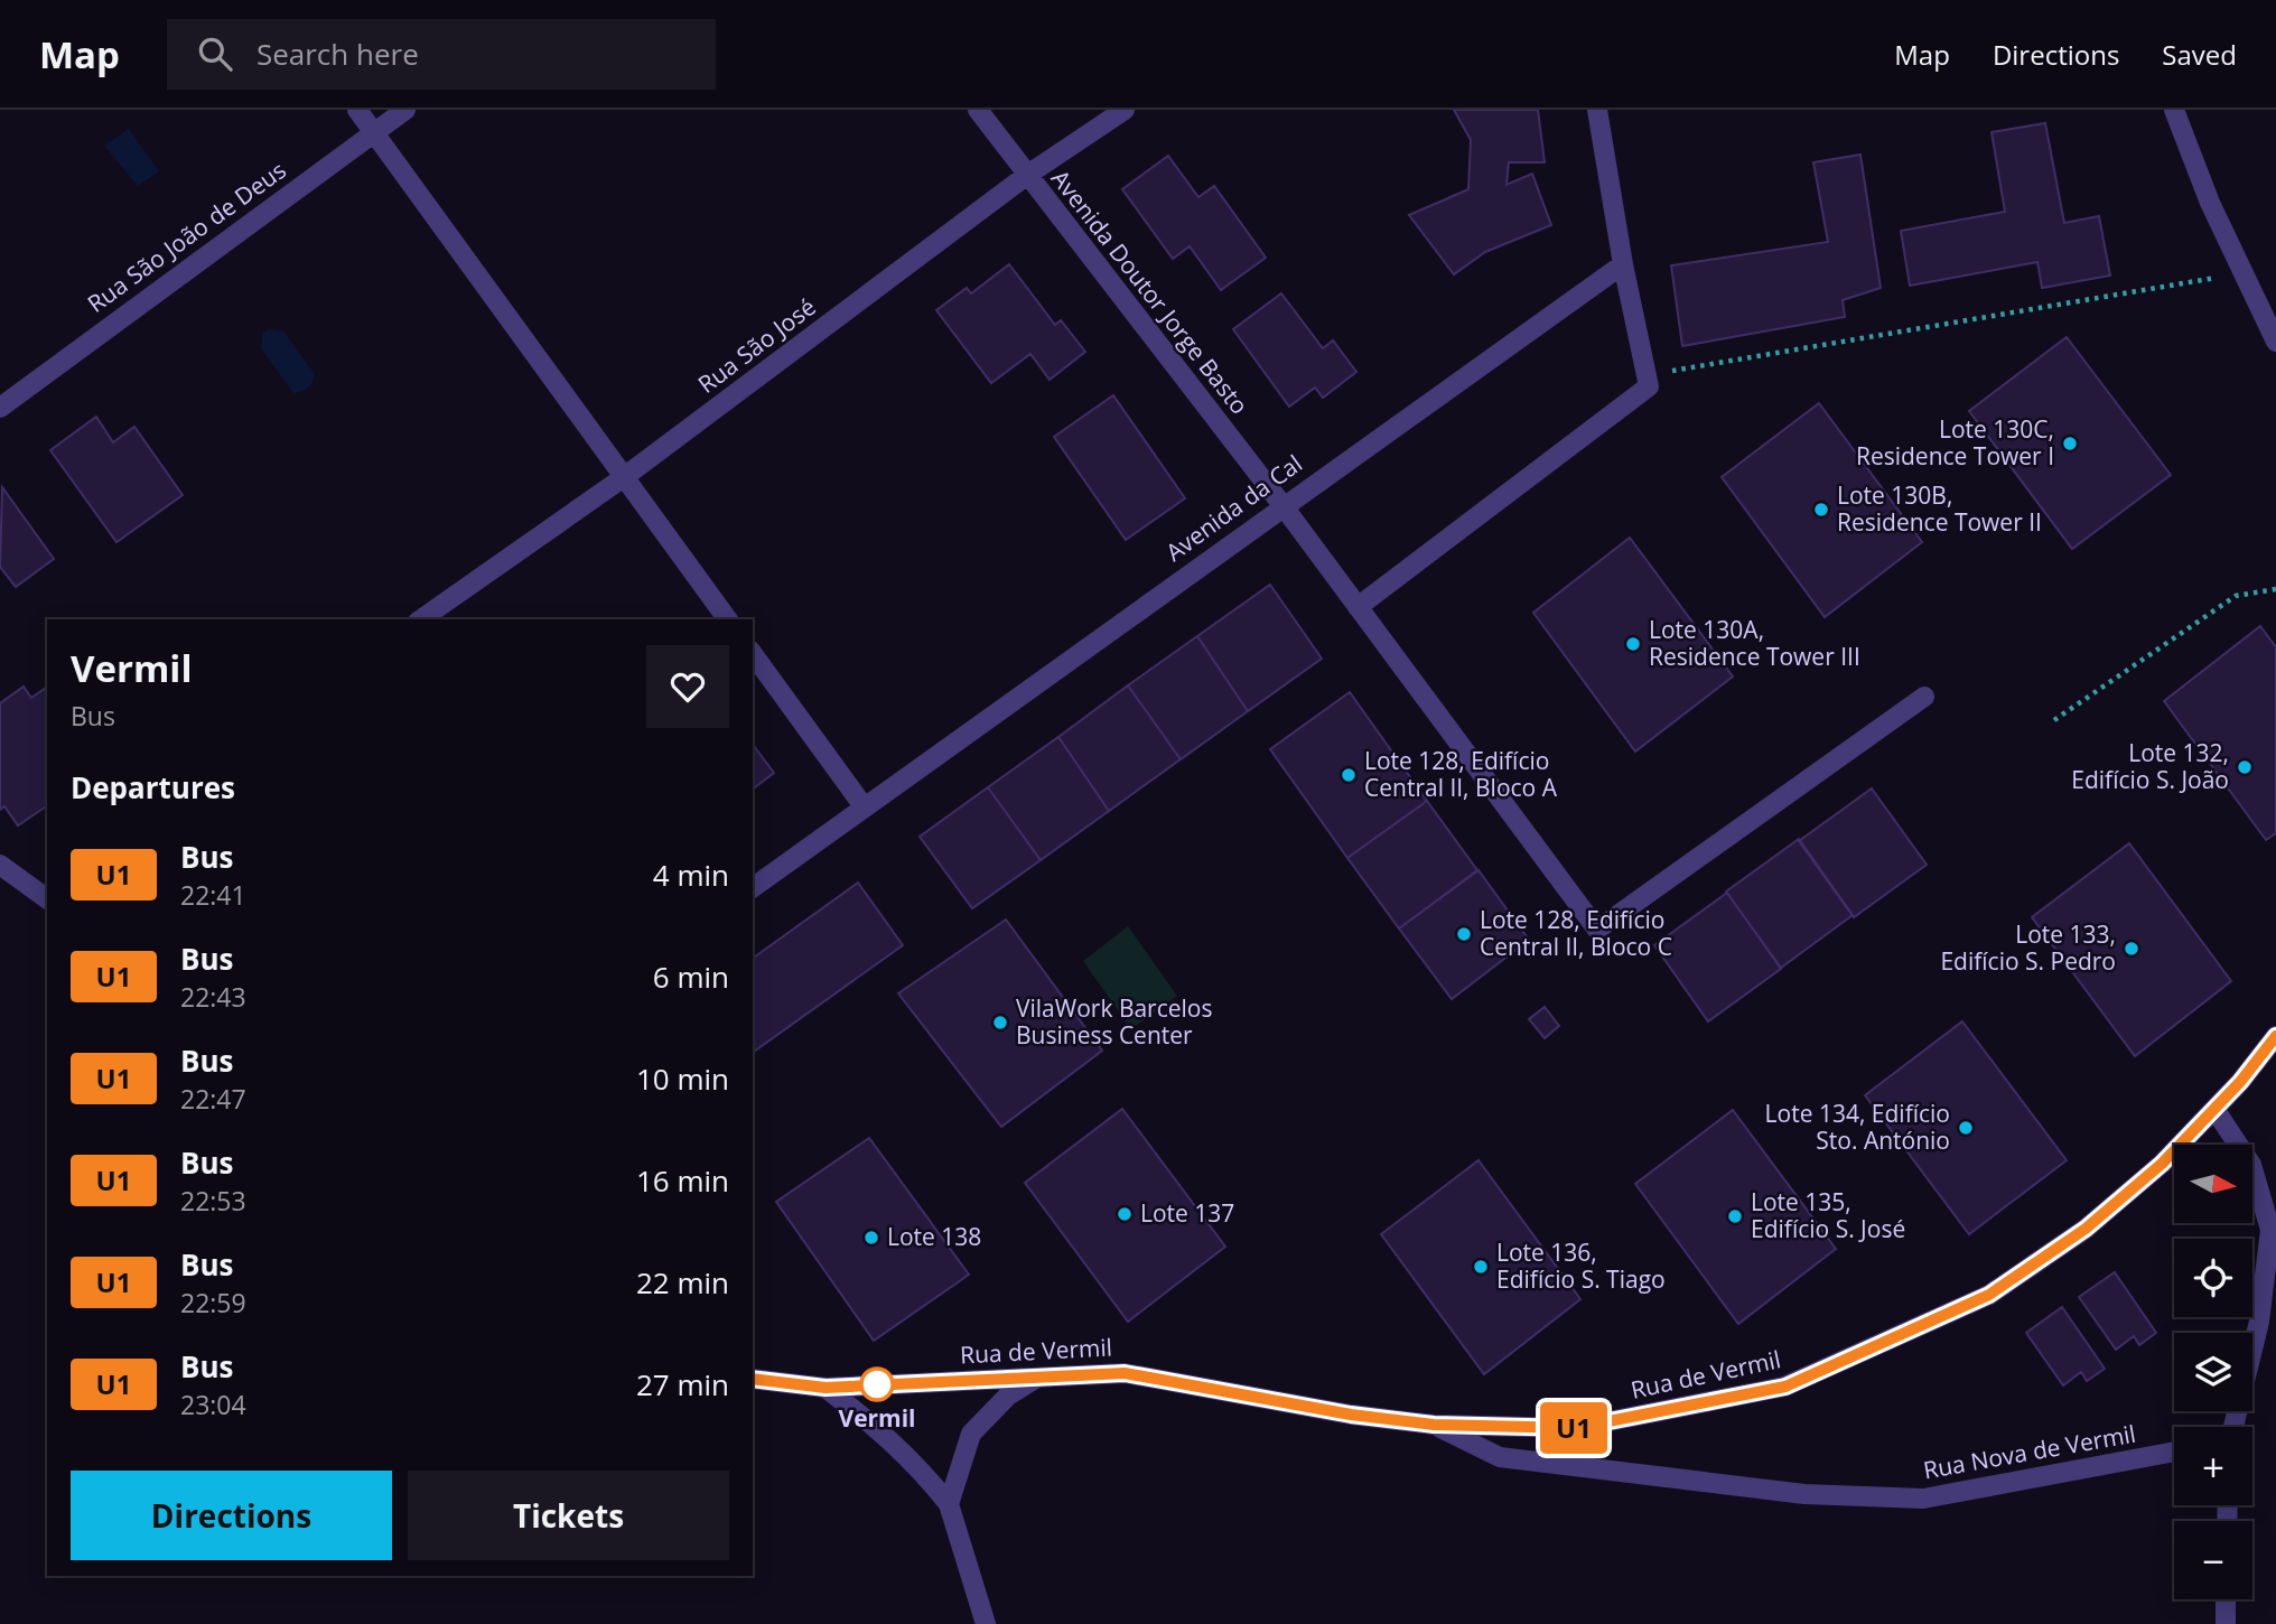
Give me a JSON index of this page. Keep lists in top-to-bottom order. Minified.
{"streets":{"street":["Rua São João de Deus","Avenida Doutor Jorge Basto","Rua São José","Avenida da Cal","Rua de Vermil","Rua Nova de Vermil"]},"crossings":[["Avenida Doutor Jorge Basto","Rua São José"],["Avenida Doutor Jorge Basto","Avenida da Cal"],["Rua de Vermil","Rua Nova de Vermil"]],"places":["Lote 130C, Residence Tower I","Lote 130B, Residence Tower II","Lote 130A, Residence Tower III","Lote 132, Edifício S. João","Lote 128, Edifício Central II, Bloco A","Lote 128, Edifício Central II, Bloco C","Lote 133, Edifício S. Pedro","VilaWork Barcelos Business Center","Lote 134, Edifício Sto. António","Lote 137","Lote 135, Edifício S. José","Lote 138","Lote 136, Edifício S. Tiago","Vermil"],"lines":["bus line U1"],"north":"right","page":{"header":"Map","search":"Search here","nav":["Map","Directions","Saved"],"on_map":"U1","heading":[["Vermil","Bus"],"Departures"],"list":[{"mark":"U1","name":"Bus","note":"22:41","value":"4 min"},{"mark":"U1","name":"Bus","note":"22:43","value":"6 min"},{"mark":"U1","name":"Bus","note":"22:47","value":"10 min"},{"mark":"U1","name":"Bus","note":"22:53","value":"16 min"},{"mark":"U1","name":"Bus","note":"22:59","value":"22 min"},{"mark":"U1","name":"Bus","note":"23:04","value":"27 min"}],"map_buttons":["+","−"],"buttons":["Directions","Tickets"]}}
